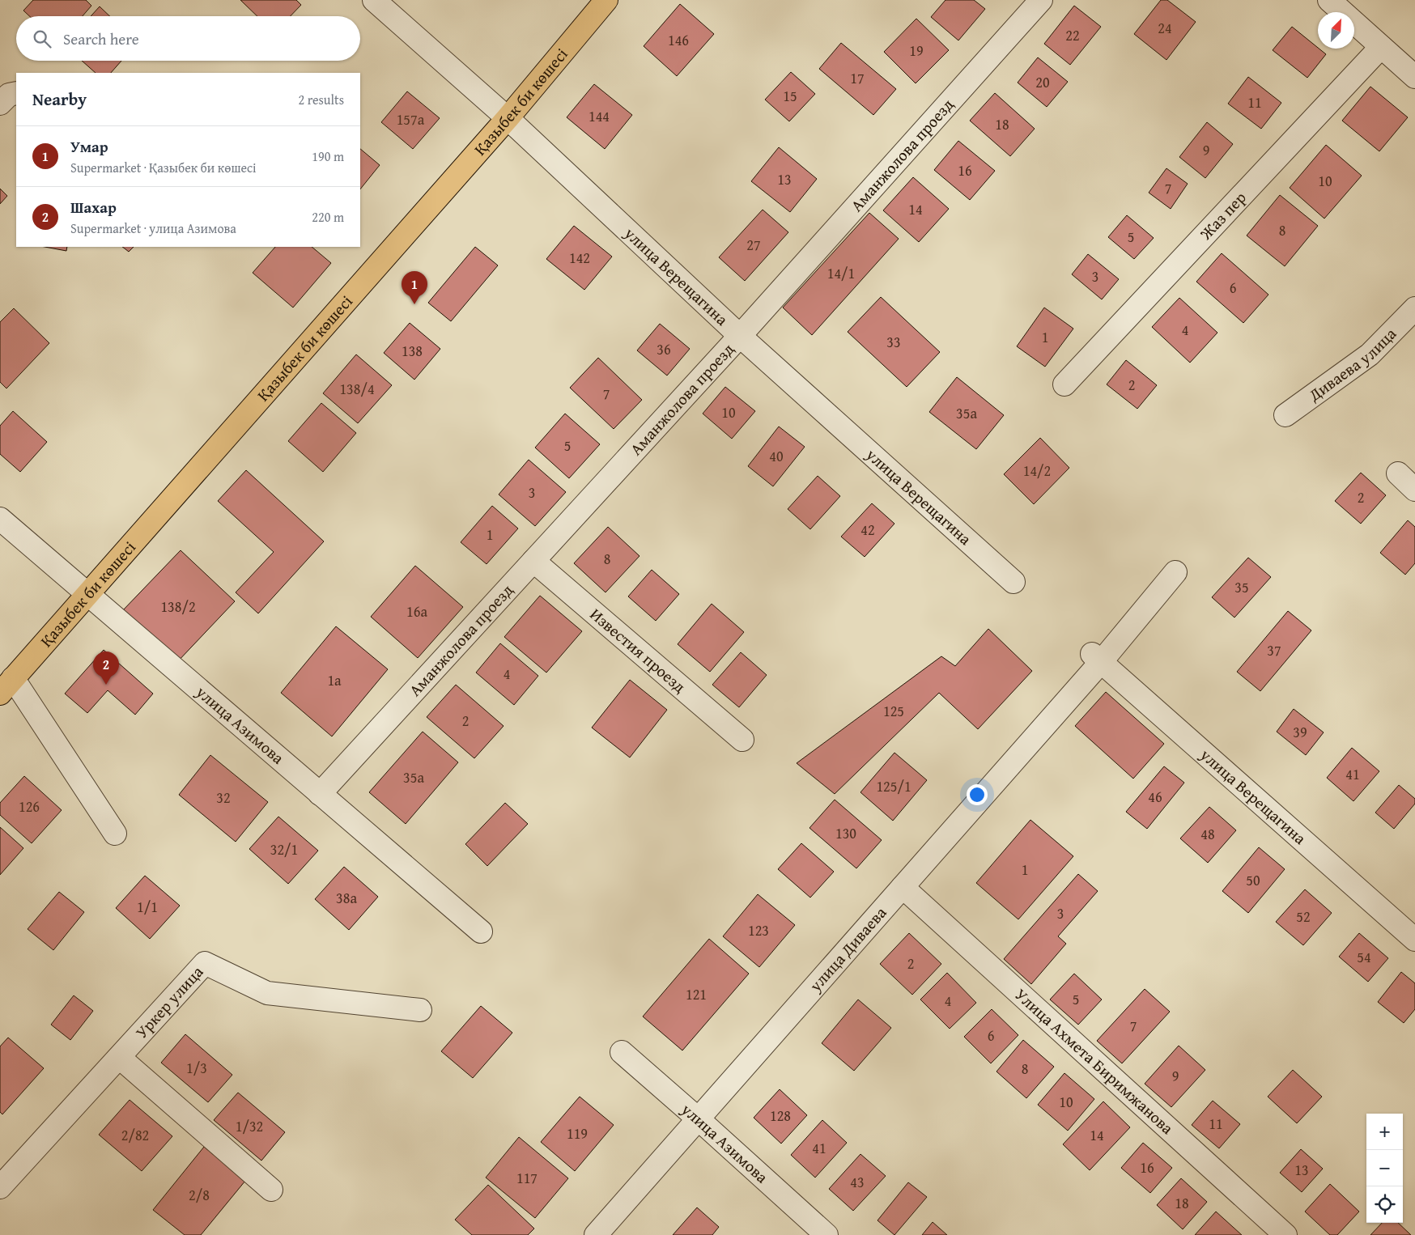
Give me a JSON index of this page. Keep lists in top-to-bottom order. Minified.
{"streets":{"main road":["Қазыбек би көшесі"],"street":["Аманжолова проезд","Жаз пер","улица Верещагина","Диваева улица","Известия проезд","улица Азимова","улица Диваева","Уркер улица","Улица Ахмета Биримжанова"]},"crossings":[["Қазыбек би көшесі","улица Верещагина"],["Қазыбек би көшесі","улица Азимова"],["Аманжолова проезд","улица Верещагина"],["Аманжолова проезд","Известия проезд"],["Аманжолова проезд","улица Азимова"],["улица Верещагина","улица Диваева"],["улица Азимова","улица Диваева"],["улица Диваева","Улица Ахмета Биримжанова"]],"house_numbers":["24","22","146","19","17","20","15","11","144","157а","18","9","16","13","10","7","14","8","5","27","142","14/1","3","6","4","1","33","36","138","2","138/4","7","10","35а","5","40","14/2","3","2","42","1","8","35","138/2","16а","37","4","1а","125","2","39","41","35а","125/1","46","32","126","130","48","32/1","1","50","38а","1/1","3","52","123","54","2","121","5","4","7","6","1/3","8","9","10","128","11","1/32","119","2/82","14","41","16","13","117","43","2/8","18"],"north":"top right","page":{"search":"Search here","heading":["Nearby","2 results"],"list":[{"mark":"1","name":"Умар","note":"Supermarket · Қазыбек би көшесі","value":"190 m"},{"mark":"2","name":"Шахар","note":"Supermarket · улица Азимова","value":"220 m"}],"pins":["1","2"],"map_buttons":["+","−"]}}
